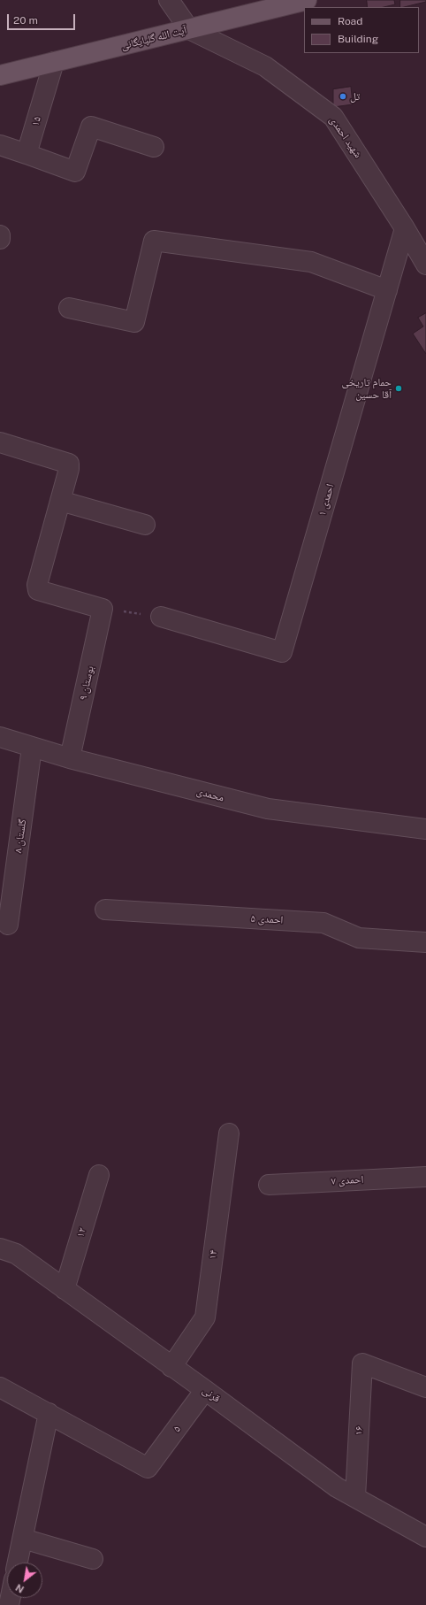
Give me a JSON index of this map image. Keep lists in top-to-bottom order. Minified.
{"streets":{"main road":["آیت الله گلپایگانی"],"street":["۱۵","شهید احمدی","احمدی ۱","بوستان ۹","محمدی","گلستان ۸","احمدی ۵","احمدی ۷","۱۲","۱۴","قرنی","۵","۱۶"]},"crossings":[["آیت الله گلپایگانی","۱۵"],["آیت الله گلپایگانی","شهید احمدی"],["شهید احمدی","احمدی ۱"],["بوستان ۹","محمدی"],["محمدی","گلستان ۸"],["۱۲","قرنی"],["۱۴","قرنی"],["قرنی","۵"],["قرنی","۱۶"]],"places":["تل","حمام تاریخی آقا حسین"],"legend":["Road","Building"],"scale_bar":"20 m","north":"bottom left"}
